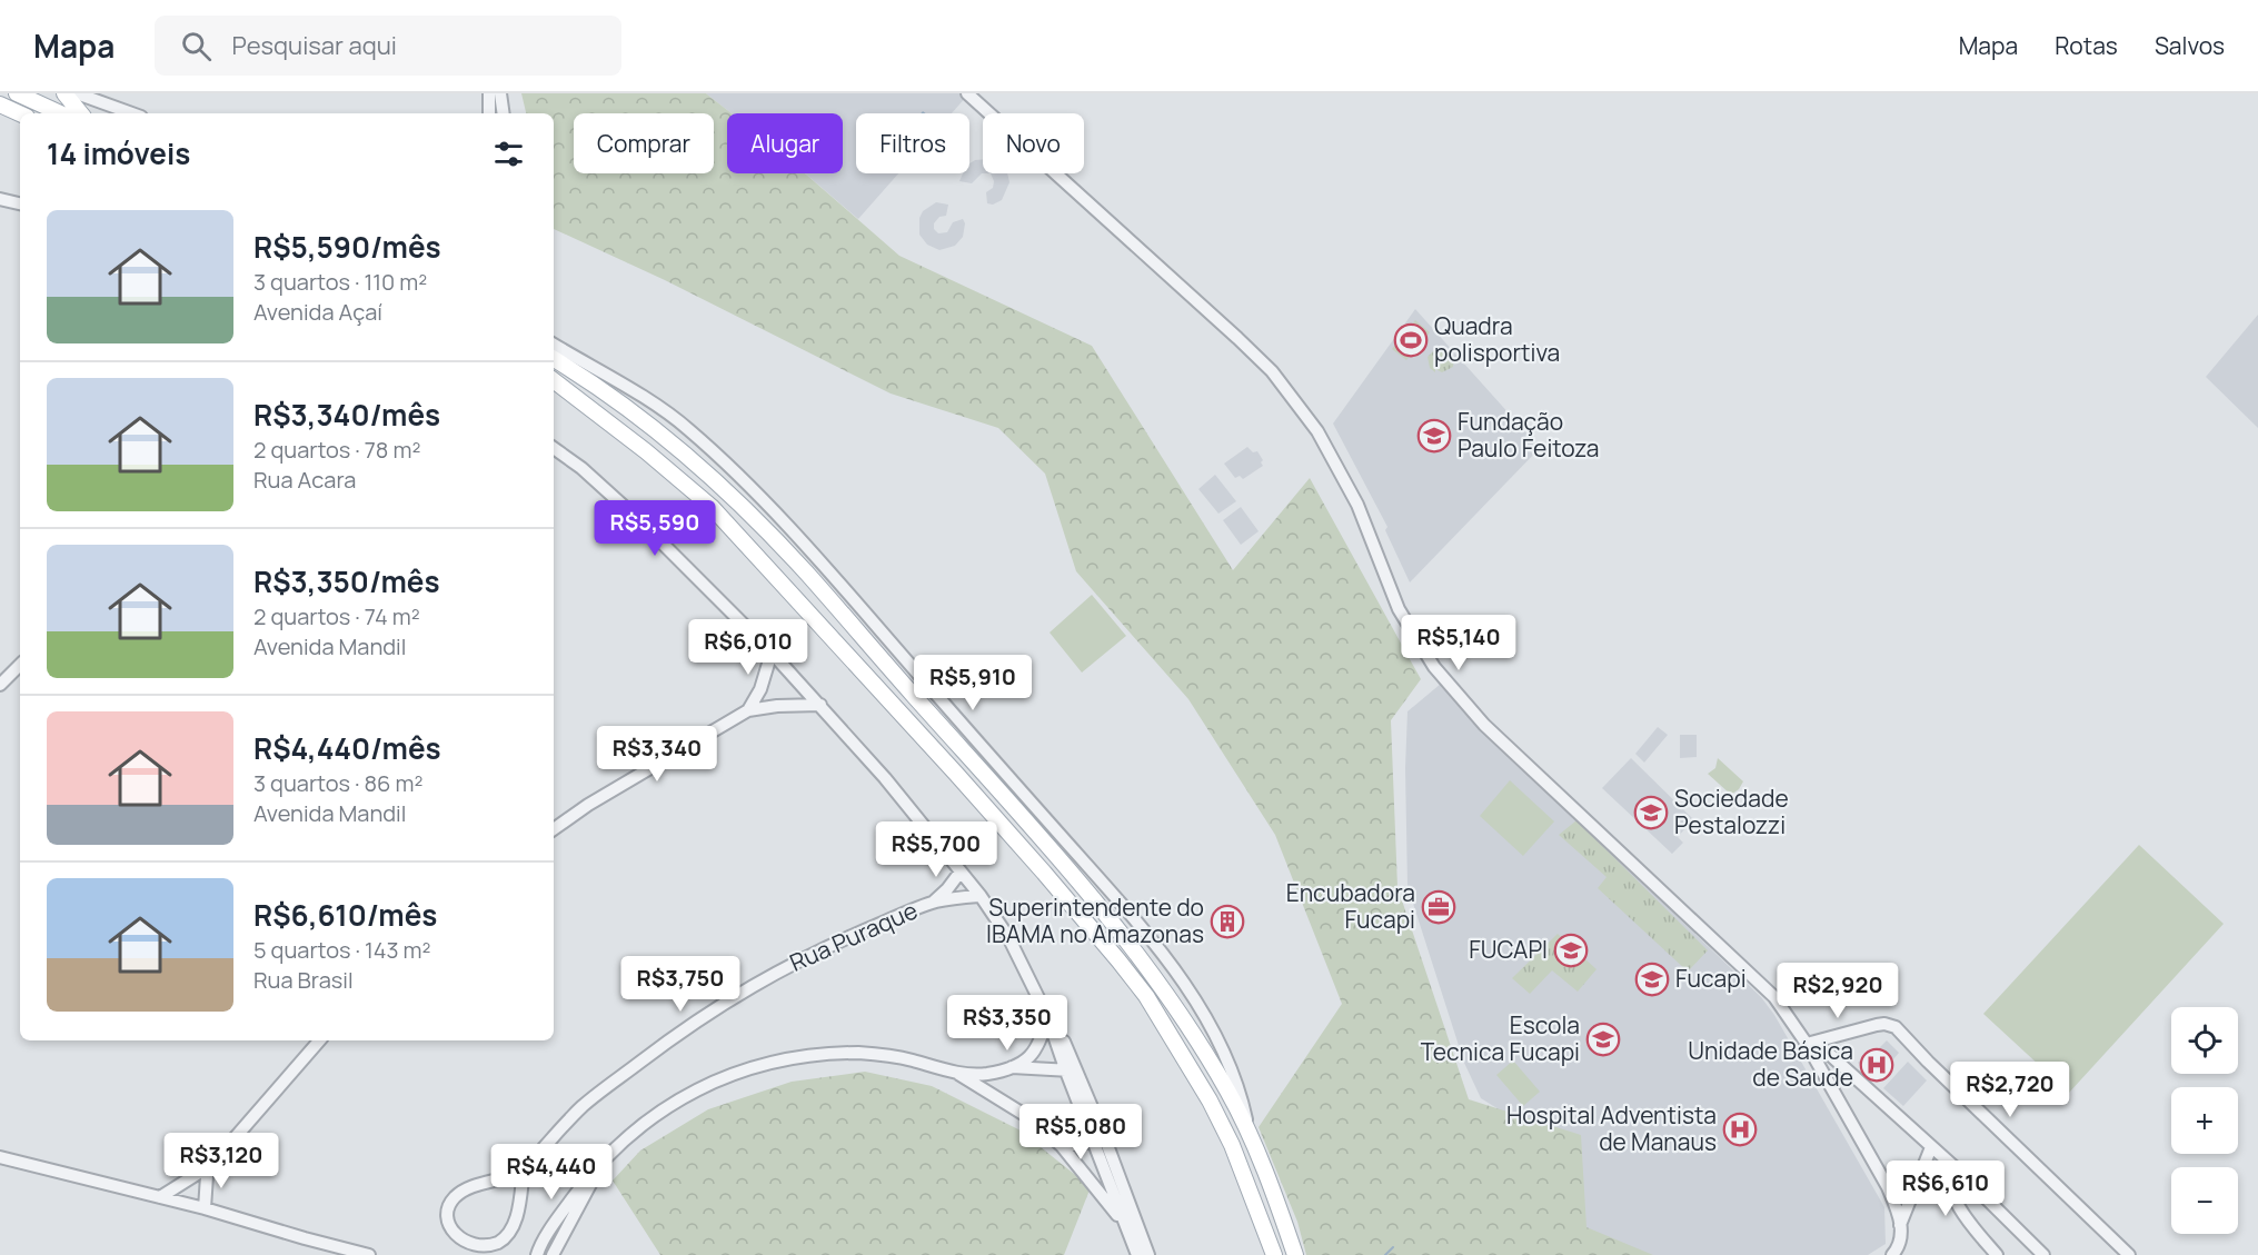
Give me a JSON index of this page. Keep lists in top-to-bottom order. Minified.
{"streets":{"street":["Rua Puraque"]},"places":{"sports":["Quadra polisportiva"],"school or university":["Fundação Paulo Feitoza","Sociedade Pestalozzi","FUCAPI","Fucapi","Escola Tecnica Fucapi"],"office":["Encubadora Fucapi"],"building":["Superintendente do IBAMA no Amazonas"],"hospital":["Unidade Básica de Saude","Hospital Adventista de Manaus"]},"page":{"header":"Mapa","search":"Pesquisar aqui","nav":["Mapa","Rotas","Salvos"],"chip":["Comprar","Alugar","Filtros","Novo"],"heading":"14 imóveis","list":[{"name":"R$5,590/mês","note":"3 quartos · 110 m² · Avenida Açaí"},{"name":"R$3,340/mês","note":"2 quartos · 78 m² · Rua Acara"},{"name":"R$3,350/mês","note":"2 quartos · 74 m² · Avenida Mandil"},{"name":"R$4,440/mês","note":"3 quartos · 86 m² · Avenida Mandil"},{"name":"R$6,610/mês","note":"5 quartos · 143 m² · Rua Brasil"}],"price":["R$5,590","R$5,140","R$6,010","R$5,910","R$3,340","R$5,700","R$3,750","R$2,920","R$3,350","R$2,720","R$5,080","R$3,120","R$4,440","R$6,610"],"map_buttons":["+","−"]}}
